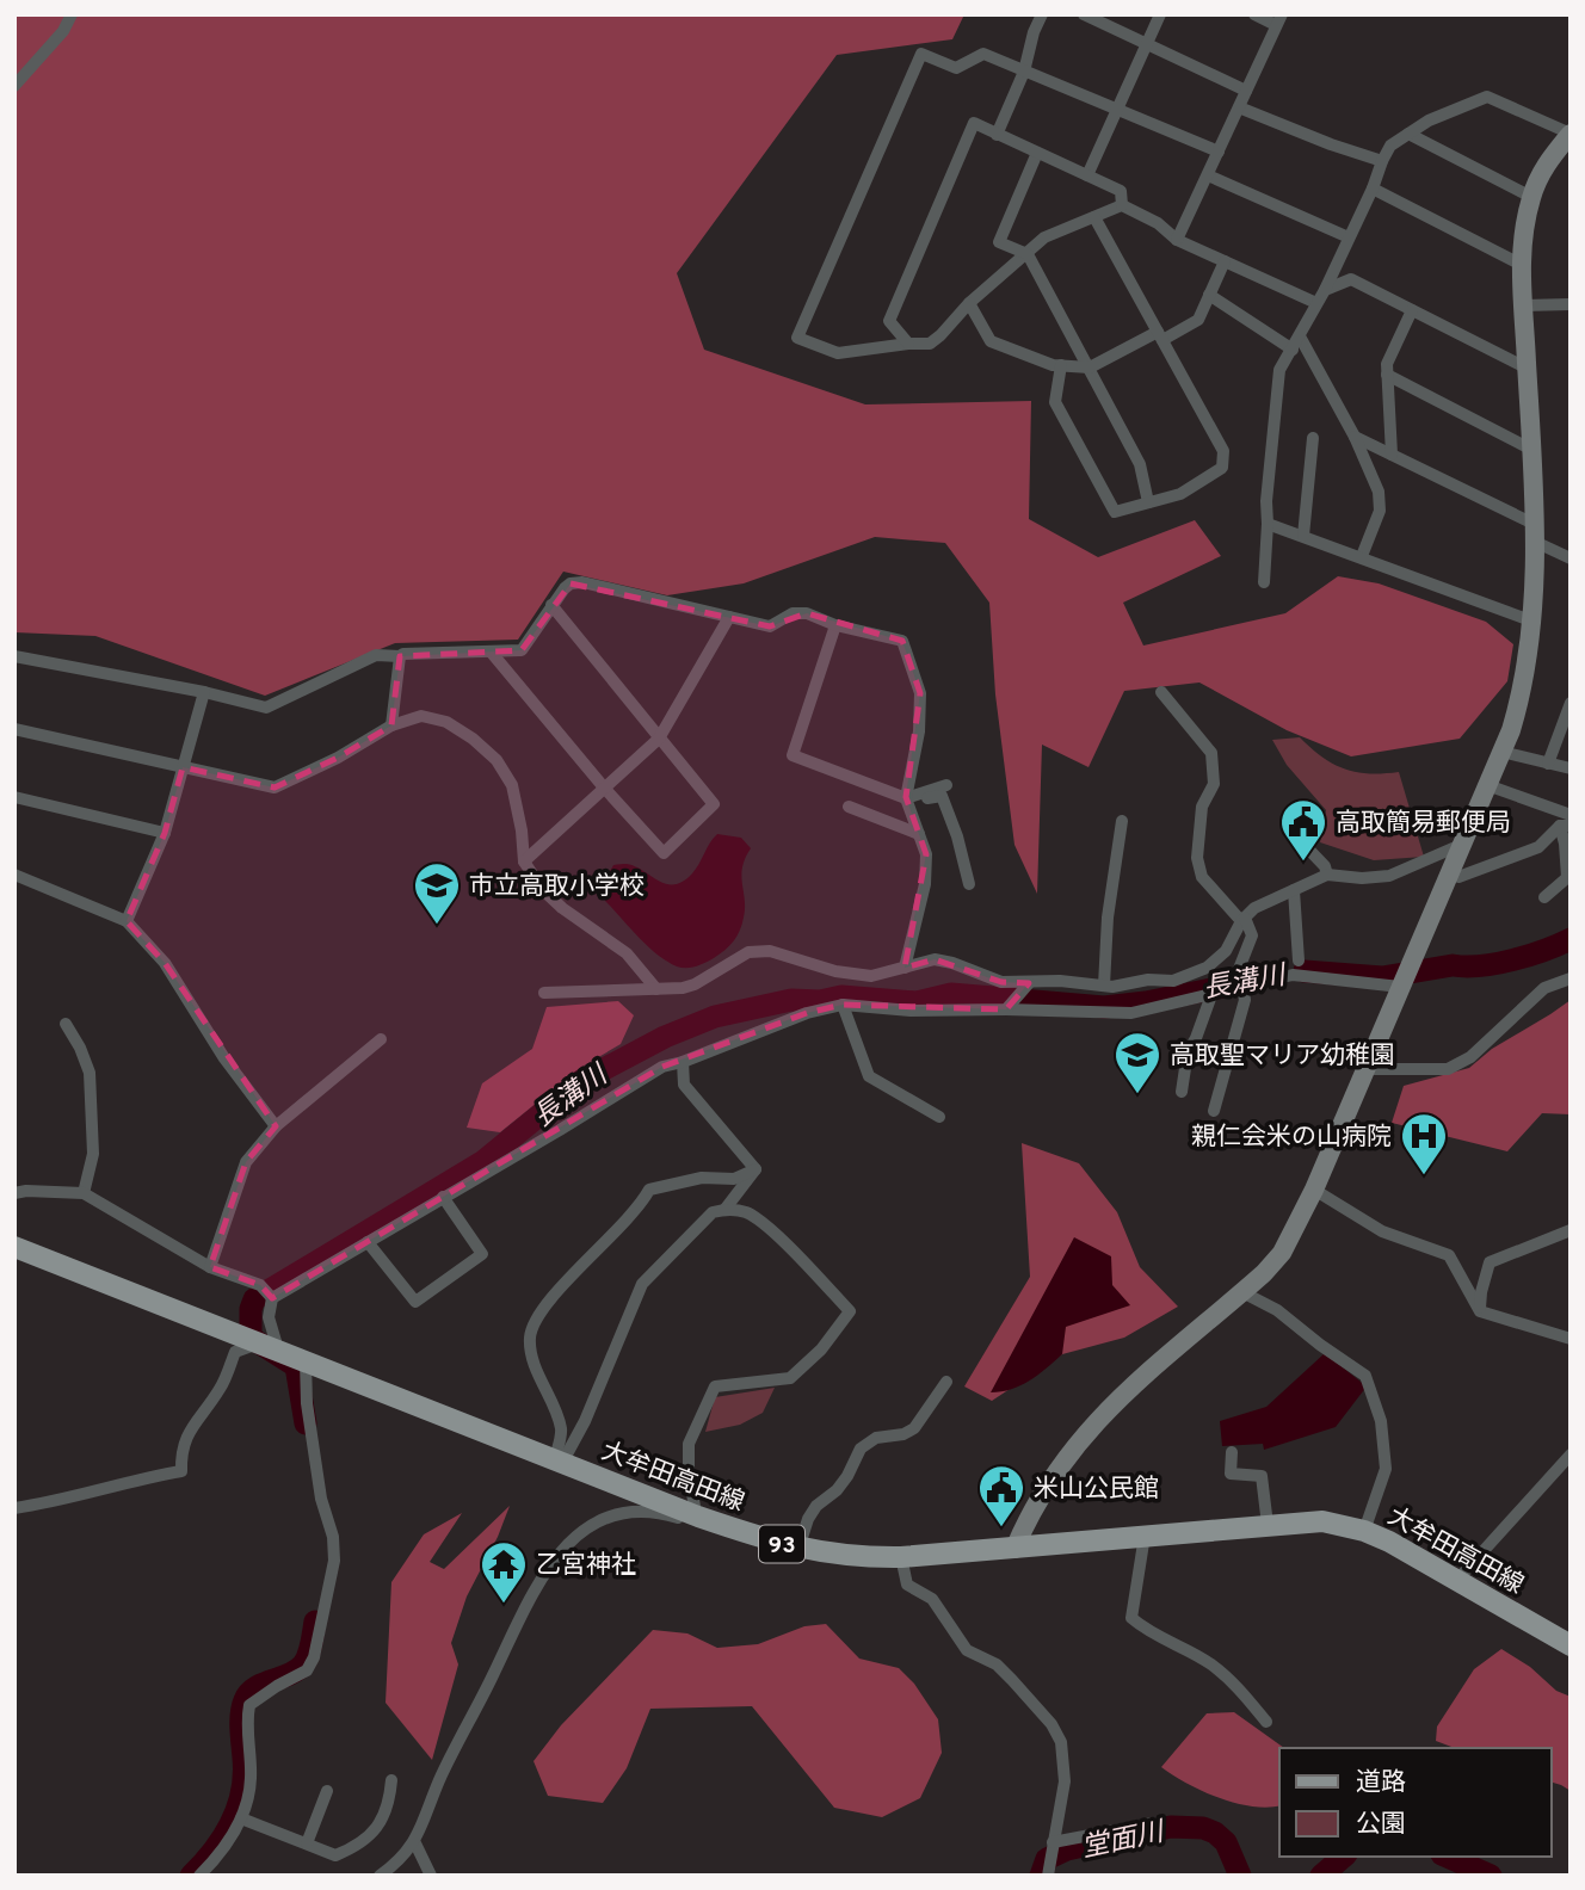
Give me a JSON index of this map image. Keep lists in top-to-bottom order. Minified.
{"streets":{"main road":["大牟田高田線","93"]},"water":["長溝川","堂面川"],"places":{"public building":["高取簡易郵便局","米山公民館"],"school or university":["市立高取小学校","高取聖マリア幼稚園"],"hospital":["親仁会米の山病院"],"temple":["乙宮神社"]},"legend":["道路","公園"]}
